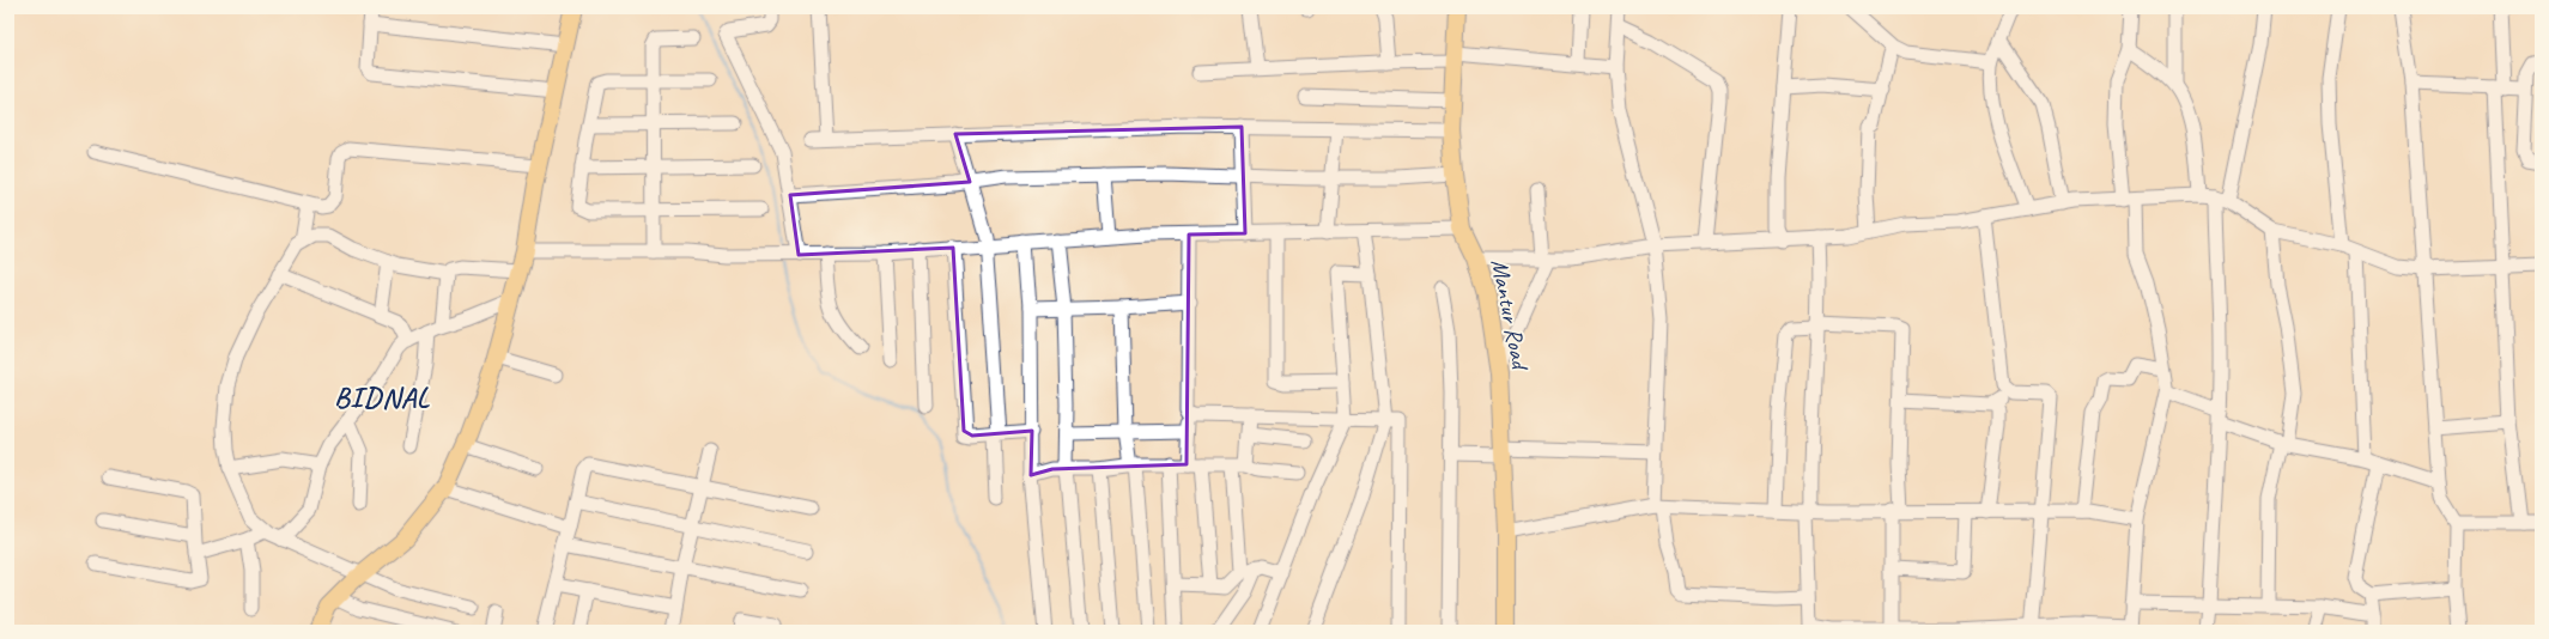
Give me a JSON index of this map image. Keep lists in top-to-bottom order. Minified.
{"streets":{"main road":["Mantur Road"]},"districts":["BIDNAL"]}
